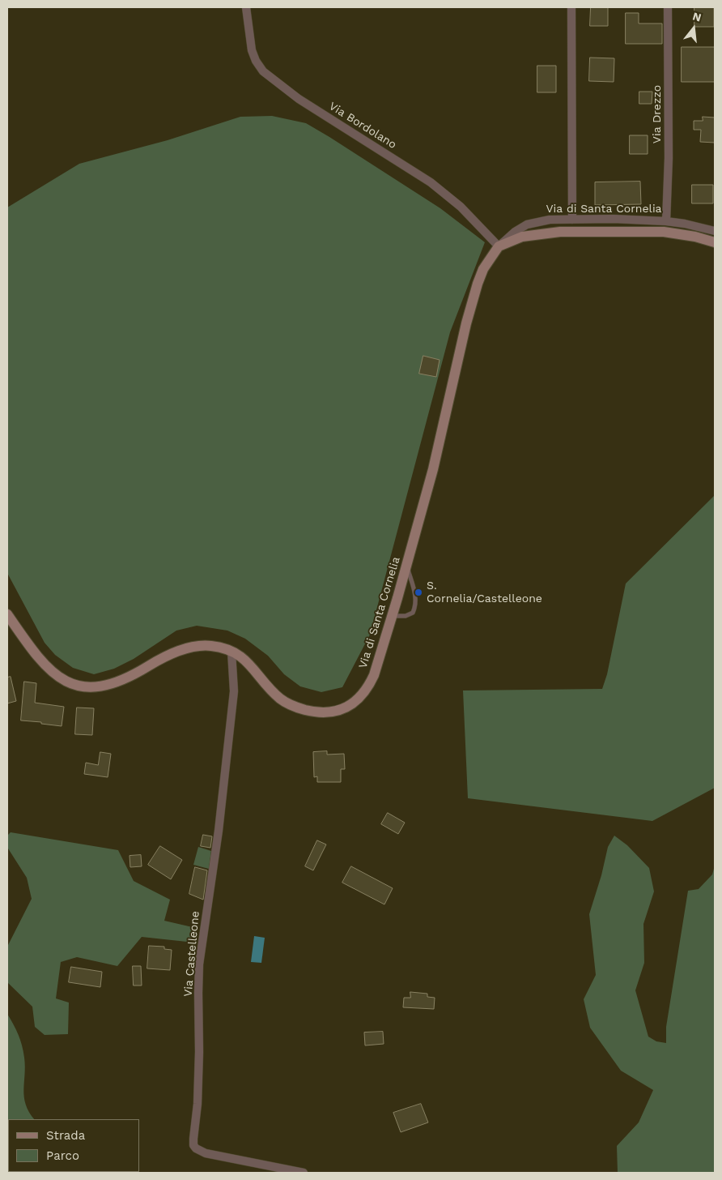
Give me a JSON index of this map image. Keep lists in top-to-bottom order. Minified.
{"streets":{"street":["Via Drezzo","Via Bordolano","Via di Santa Cornelia","Via Castelleone"]},"crossings":[["Via Drezzo","Via di Santa Cornelia"],["Via Bordolano","Via di Santa Cornelia"],["Via di Santa Cornelia","Via Castelleone"]],"places":["S. Cornelia/Castelleone"],"legend":["Strada","Parco"],"north":"top"}
